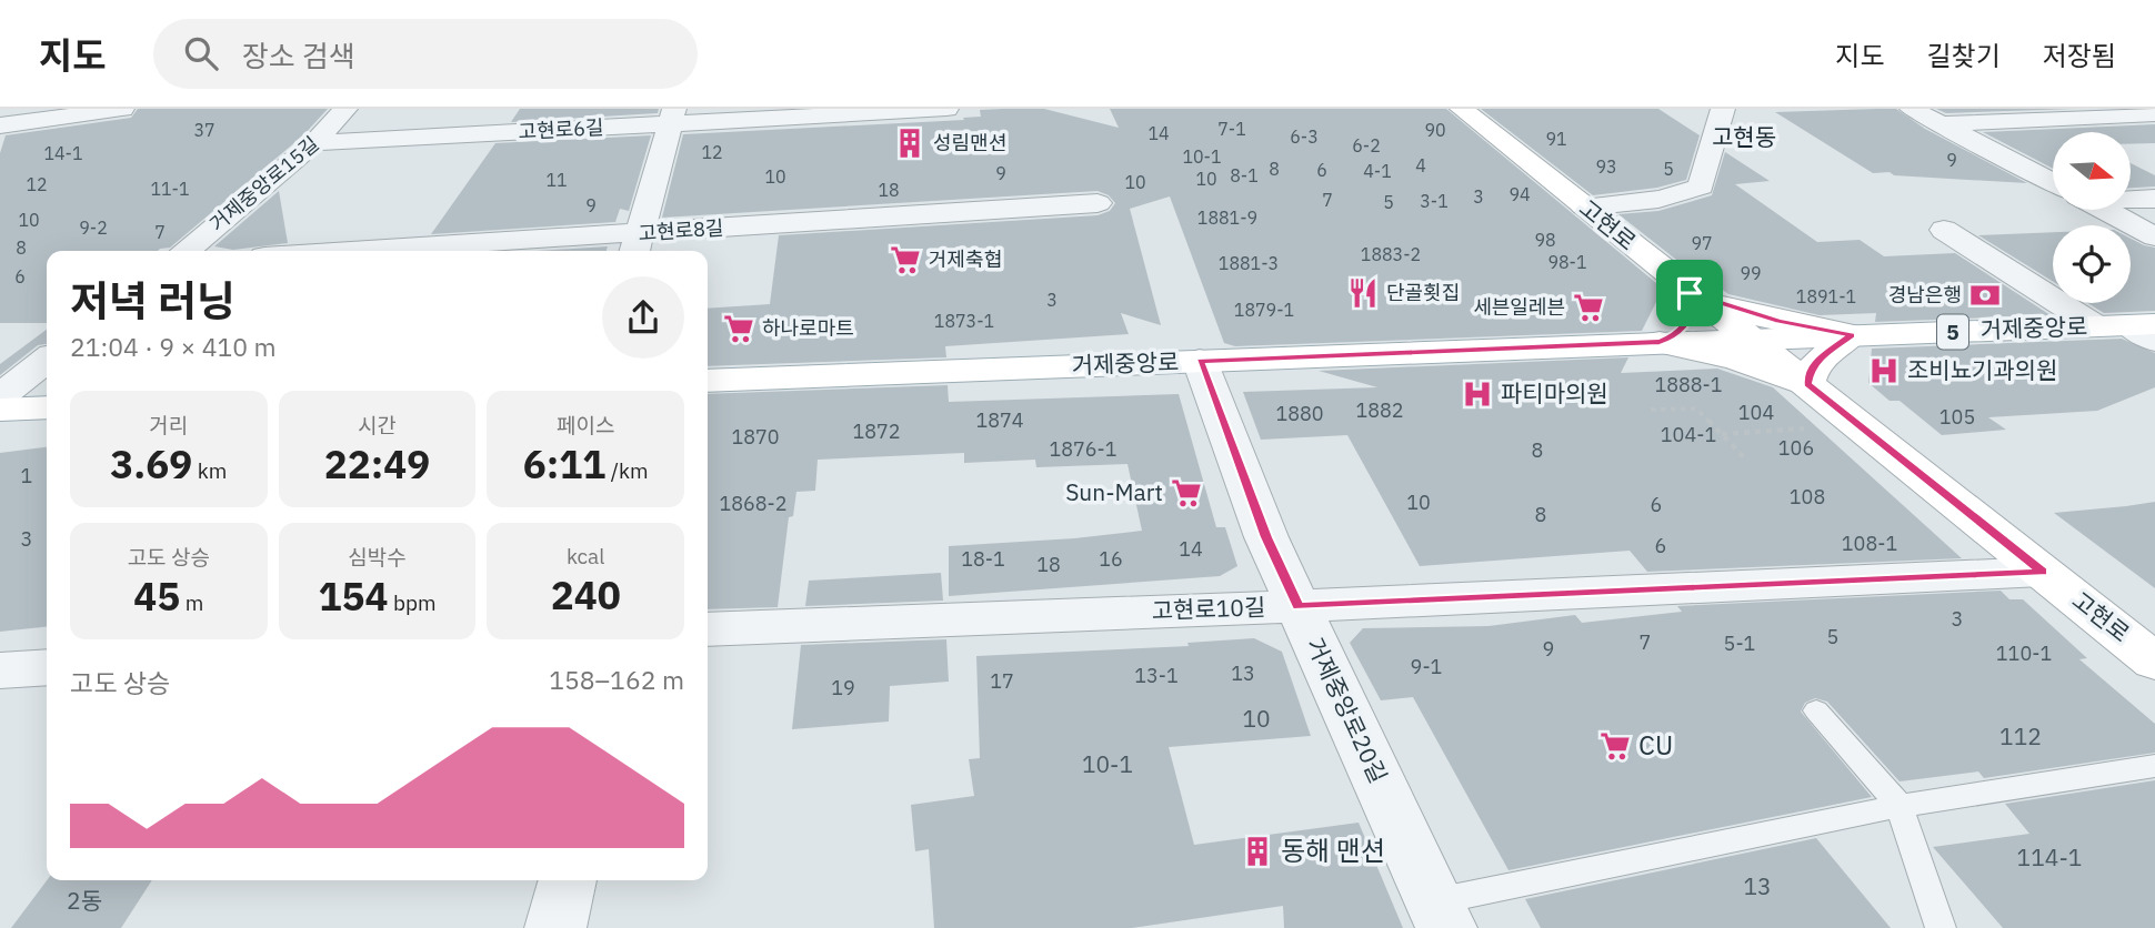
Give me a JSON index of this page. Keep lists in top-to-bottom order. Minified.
{"streets":{"street":["고현로6길","거제중앙로15길","고현로","고현로8길","거제중앙로","5","고현로10길","거제중앙로20길"]},"crossings":[["고현로6길","거제중앙로15길"],["고현로","거제중앙로"],["고현로","고현로10길"],["거제중앙로","거제중앙로20길"],["고현로10길","거제중앙로20길"]],"districts":["고현동"],"places":{"building":["성림맨션","동해 맨션"],"supermarket":["거제축협","세븐일레븐","하나로마트","Sun-Mart","CU"],"restaurant":["단골횟집"],"bank":["경남은행"],"hospital":["조비뇨기과의원","파티마의원"]},"house_numbers":["7-1","37","90","14","6-3","91","6-2","12","14-1","10-1","9","4","93","8","5","6","4-1","9","8-1","10","10","11","10","12","11-1","18","94","3","7","3-1","5","9","1881-9","10","9-2","7","98","97","8","1883-2","98-1","1881-3","99","6","1891-1","3","1879-1","1873-1","1888-1","1882","104","1880","105","1874","1872","104-1","1870","106","1876-1","8","1","108","10","1868-2","6","8","3","108-1","6","14","18-1","16","18","3","5","7","5-1","9","110-1","9-1","13","13-1","17","19","10","112","10-1","114-1","13","2동"],"north":"right","page":{"header":"지도","search":"장소 검색","nav":["지도","길찾기","저장됨"],"heading":["저녁 러닝","21:04 · 9 × 410 m"],"stats":[["거리","3.69 km"],["시간","22:49"],["페이스","6:11 /km"],["고도 상승","45 m"],["심박수","154 bpm"],["kcal","240"]],"chart":["고도 상승","158–162 m"]}}
